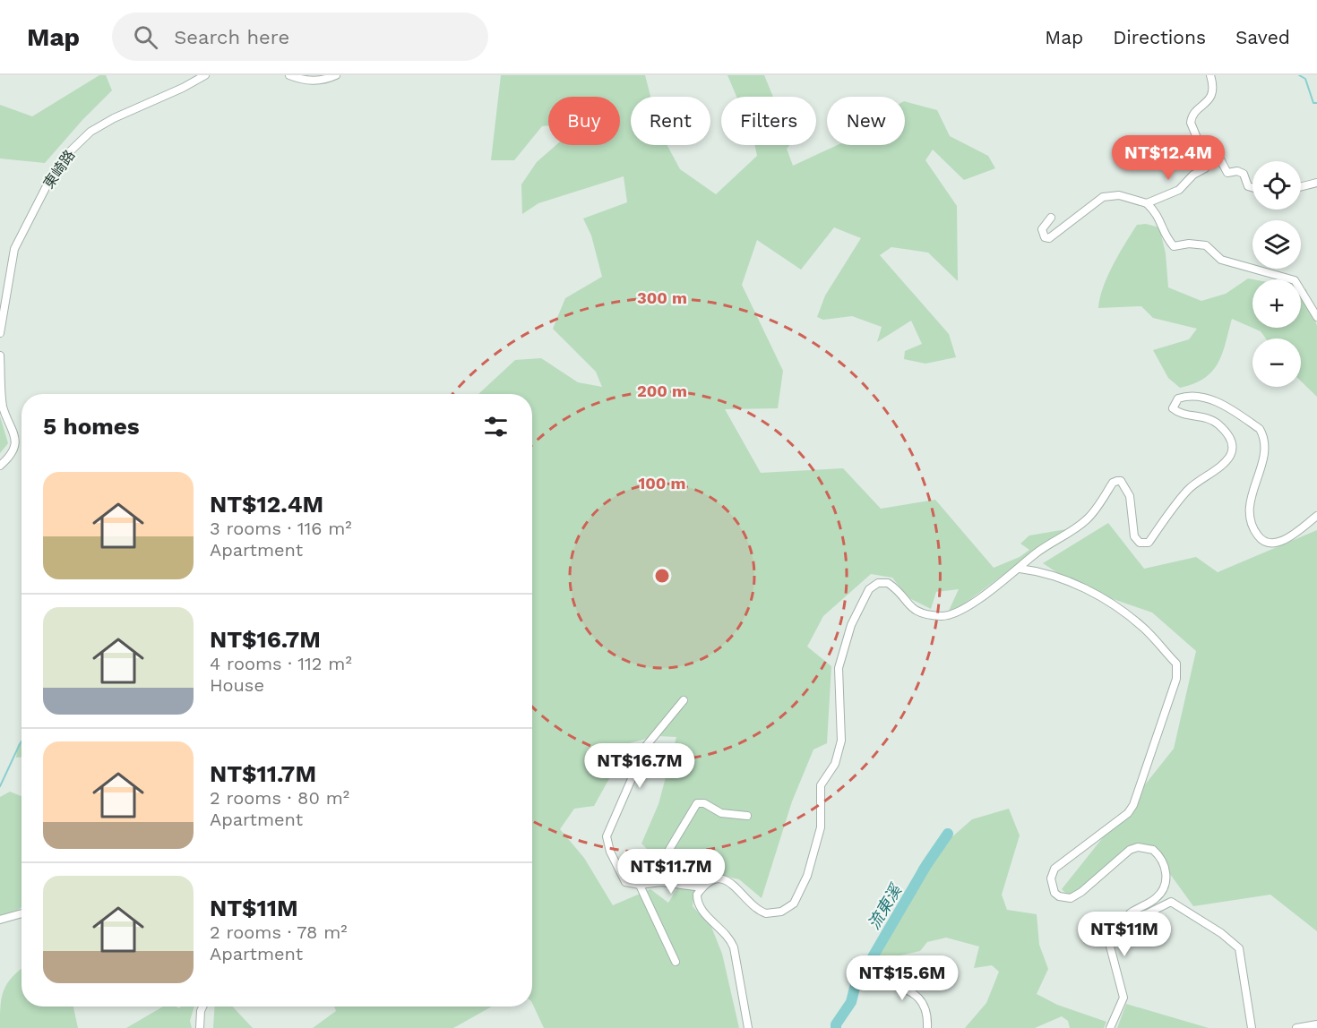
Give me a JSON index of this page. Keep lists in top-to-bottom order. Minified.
{"streets":{"street":["東崎路"]},"water":["流東溪"],"page":{"header":"Map","search":"Search here","nav":["Map","Directions","Saved"],"chip":["Buy","Rent","Filters","New"],"price":["NT$12.4M","NT$16.7M","NT$11.7M","NT$11M","NT$15.6M"],"map_buttons":["+","−"],"heading":"5 homes","list":[{"name":"NT$12.4M","note":"3 rooms · 116 m² · Apartment"},{"name":"NT$16.7M","note":"4 rooms · 112 m² · House"},{"name":"NT$11.7M","note":"2 rooms · 80 m² · Apartment"},{"name":"NT$11M","note":"2 rooms · 78 m² · Apartment"}]},"rings":["300 m","200 m","100 m"]}
